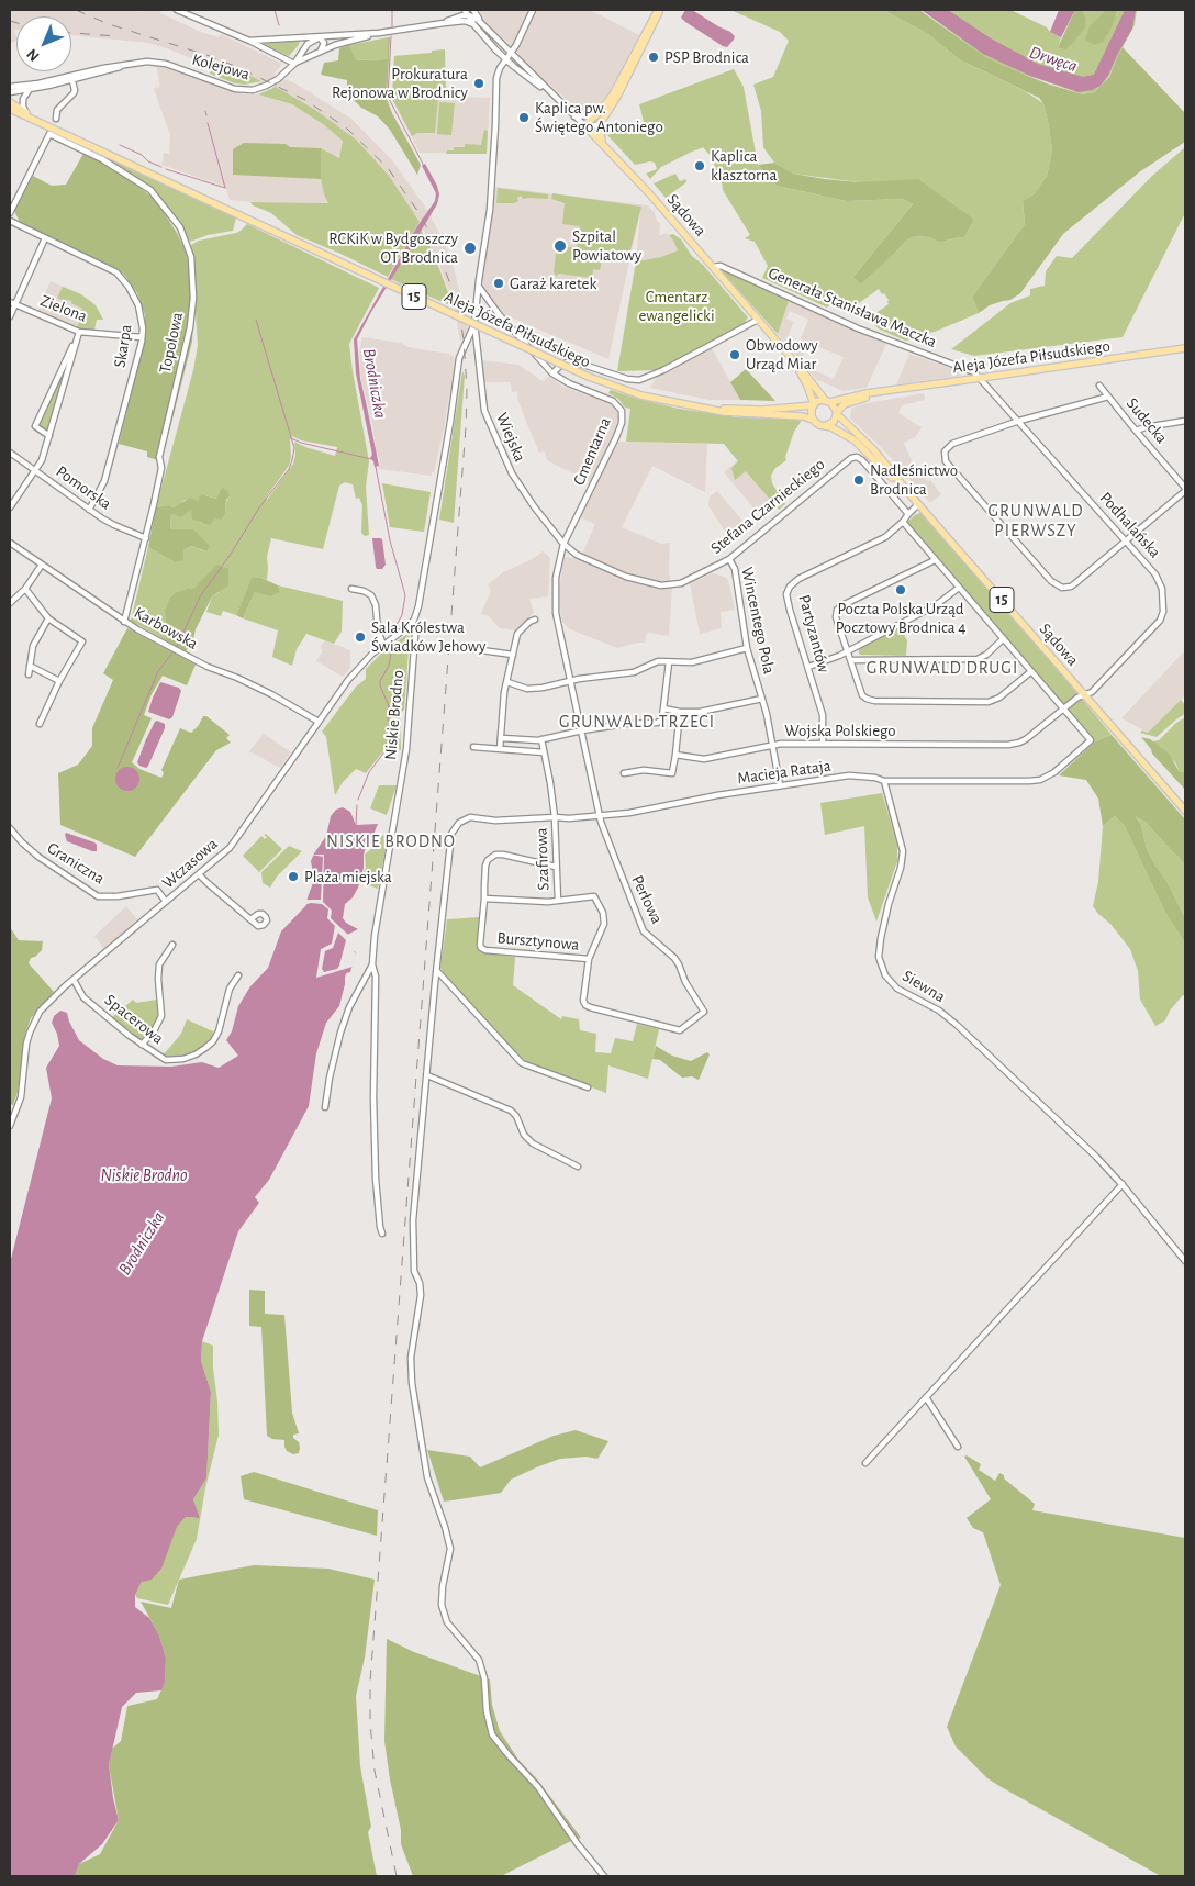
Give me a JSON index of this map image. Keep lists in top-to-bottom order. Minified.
{"streets":{"main road":["Sądowa","15","Aleja Józefa Piłsudskiego"],"street":["Kolejowa","Generała Stanisława Maczka","Zielona","Topolowa","Skarpa","Sudecka","Wiejska","Cmentarna","Pomorska","Stefana Czarnieckiego","Podhalańska","Wincentego Pola","Karbowska","Partyzantów","Niskie Brodno","Wojska Polskiego","Macieja Rataja","Szafirowa","Graniczna","Wczasowa","Perłowa","Bursztynowa","Siewna","Spacerowa"]},"crossings":[["Sądowa","15"],["Sądowa","Generała Stanisława Maczka"],["Sądowa","Aleja Józefa Piłsudskiego"],["Sądowa","Wiejska"],["Sądowa","Podhalańska"],["Sądowa","Partyzantów"],["Sądowa","Wojska Polskiego"],["15","Aleja Józefa Piłsudskiego"],["Generała Stanisława Maczka","Aleja Józefa Piłsudskiego"],["Generała Stanisława Maczka","Podhalańska"],["Zielona","Skarpa"],["Aleja Józefa Piłsudskiego","Podhalańska"],["Topolowa","Pomorska"],["Topolowa","Karbowska"],["Skarpa","Pomorska"],["Wiejska","Cmentarna"],["Wiejska","Stefana Czarnieckiego"],["Wiejska","Niskie Brodno"],["Cmentarna","Stefana Czarnieckiego"],["Stefana Czarnieckiego","Wincentego Pola"],["Stefana Czarnieckiego","Partyzantów"],["Podhalańska","Wojska Polskiego"],["Wincentego Pola","Wojska Polskiego"],["Wincentego Pola","Macieja Rataja"],["Karbowska","Wczasowa"],["Partyzantów","Wojska Polskiego"],["Niskie Brodno","Wczasowa"],["Wojska Polskiego","Macieja Rataja"],["Macieja Rataja","Szafirowa"],["Macieja Rataja","Perłowa"],["Macieja Rataja","Siewna"],["Szafirowa","Bursztynowa"],["Graniczna","Wczasowa"],["Wczasowa","Spacerowa"],["Perłowa","Bursztynowa"]],"districts":["GRUNWALD PIERWSZY","GRUNWALD DRUGI","GRUNWALD TRZECI","NISKIE BRODNO"],"water":["Drwęca","Brodniczka","Niskie Brodno"],"parks":["Cmentarz ewangelicki"],"places":["PSP Brodnica","Prokuratura Rejonowa w Brodnicy","Kaplica pw. Świętego Antoniego","Kaplica klasztorna","Szpital Powiatowy","RCKiK w Bydgoszczy OT Brodnica","Garaż karetek","Obwodowy Urząd Miar","Nadleśnictwo Brodnica","Poczta Polska Urząd Pocztowy Brodnica 4","Sala Królestwa Świadków Jehowy","Plaża miejska"],"north":"bottom left"}
